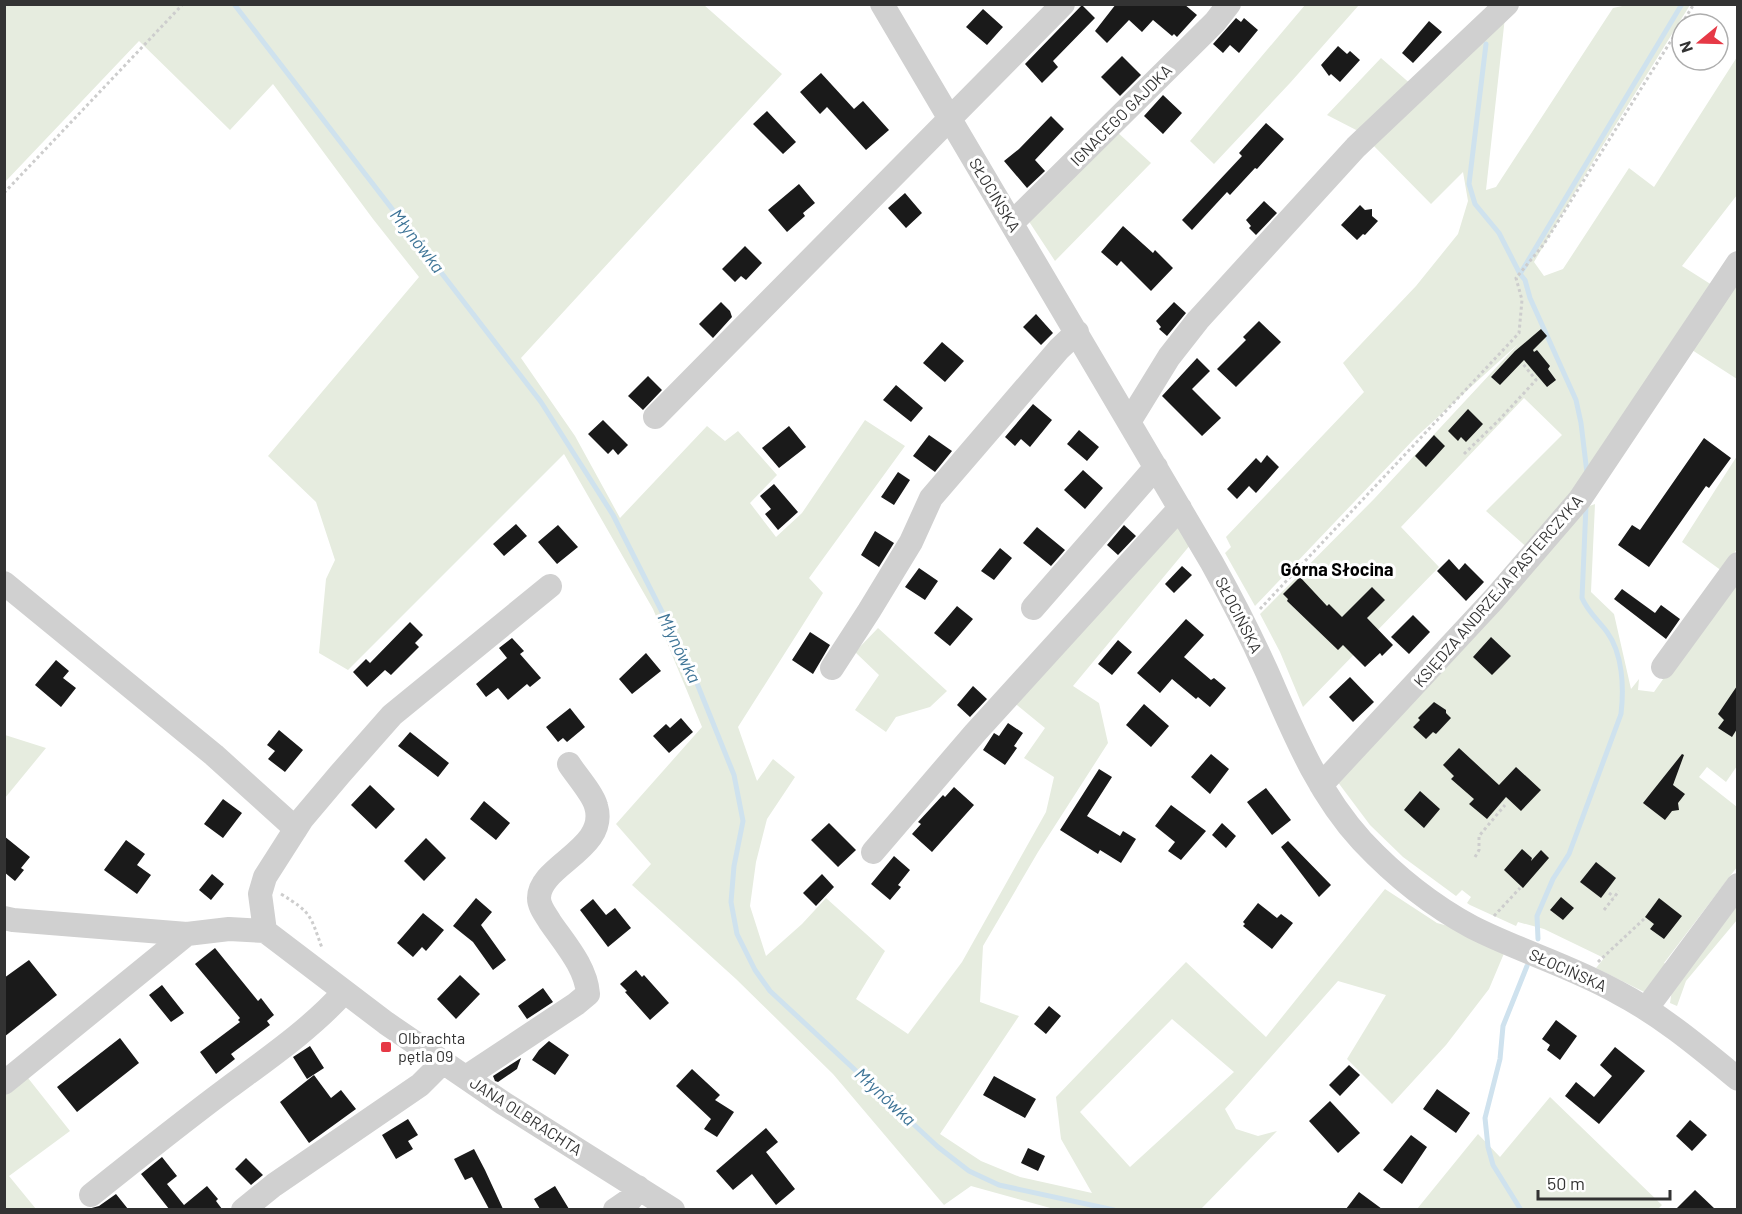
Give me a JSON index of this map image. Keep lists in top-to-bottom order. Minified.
{"streets":{"street":["IGNACEGO GAJDKA","SŁOCIŃSKA","KSIĘDZA ANDRZEJA PASTERCZYKA","JANA OLBRACHTA"]},"crossings":[["IGNACEGO GAJDKA","SŁOCIŃSKA"],["SŁOCIŃSKA","KSIĘDZA ANDRZEJA PASTERCZYKA"]],"districts":["Górna Słocina"],"water":["Młynówka"],"places":{"transit":["Olbrachta pętla 09"]},"scale_bar":"50 m","north":"left"}
